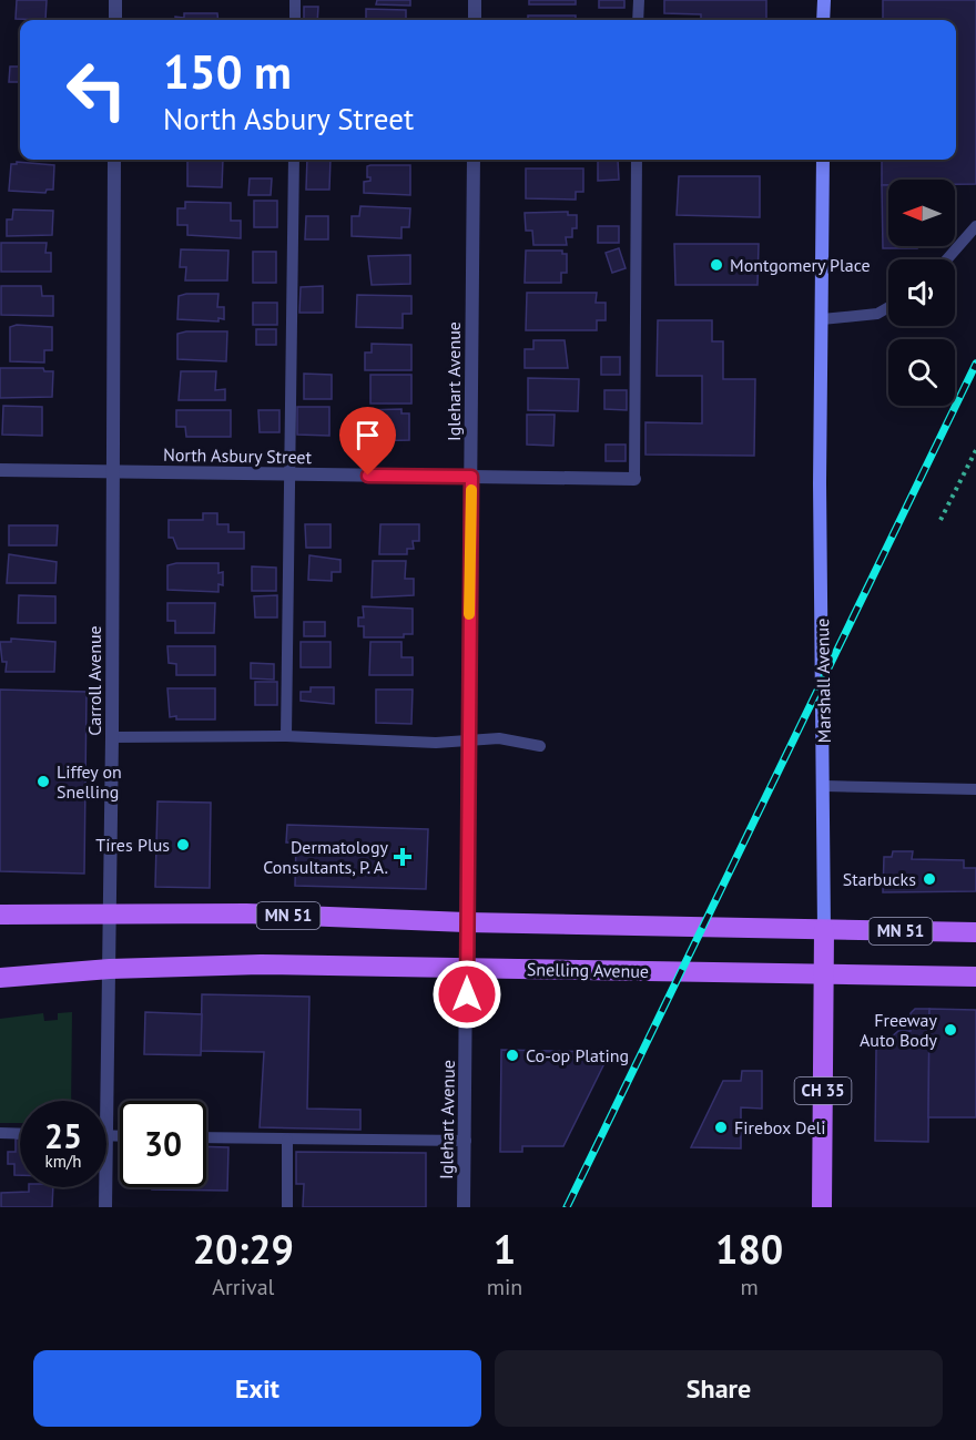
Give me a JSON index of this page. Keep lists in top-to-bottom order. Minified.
{"streets":{"main road":["Marshall Avenue","MN 51","Snelling Avenue","CH 35"],"street":["Iglehart Avenue","North Asbury Street","Carroll Avenue"]},"crossings":[["Iglehart Avenue","North Asbury Street"],["Iglehart Avenue","MN 51"],["Iglehart Avenue","Snelling Avenue"],["North Asbury Street","Carroll Avenue"],["Carroll Avenue","MN 51"],["Carroll Avenue","Snelling Avenue"],["Marshall Avenue","MN 51"],["Marshall Avenue","Snelling Avenue"]],"places":{"other":["Montgomery Place","Liffey on Snelling","Tires Plus","Starbucks","Freeway Auto Body","Co-op Plating","Firebox Deli"],"health":["Dermatology Consultants, P. A."]},"north":"left","page":{"turn":["150 m","North Asbury Street"],"speed":"25 km/h","limit":"30","eta":["20:29","Arrival","1","min","180","m"],"buttons":["Exit","Share"]}}
